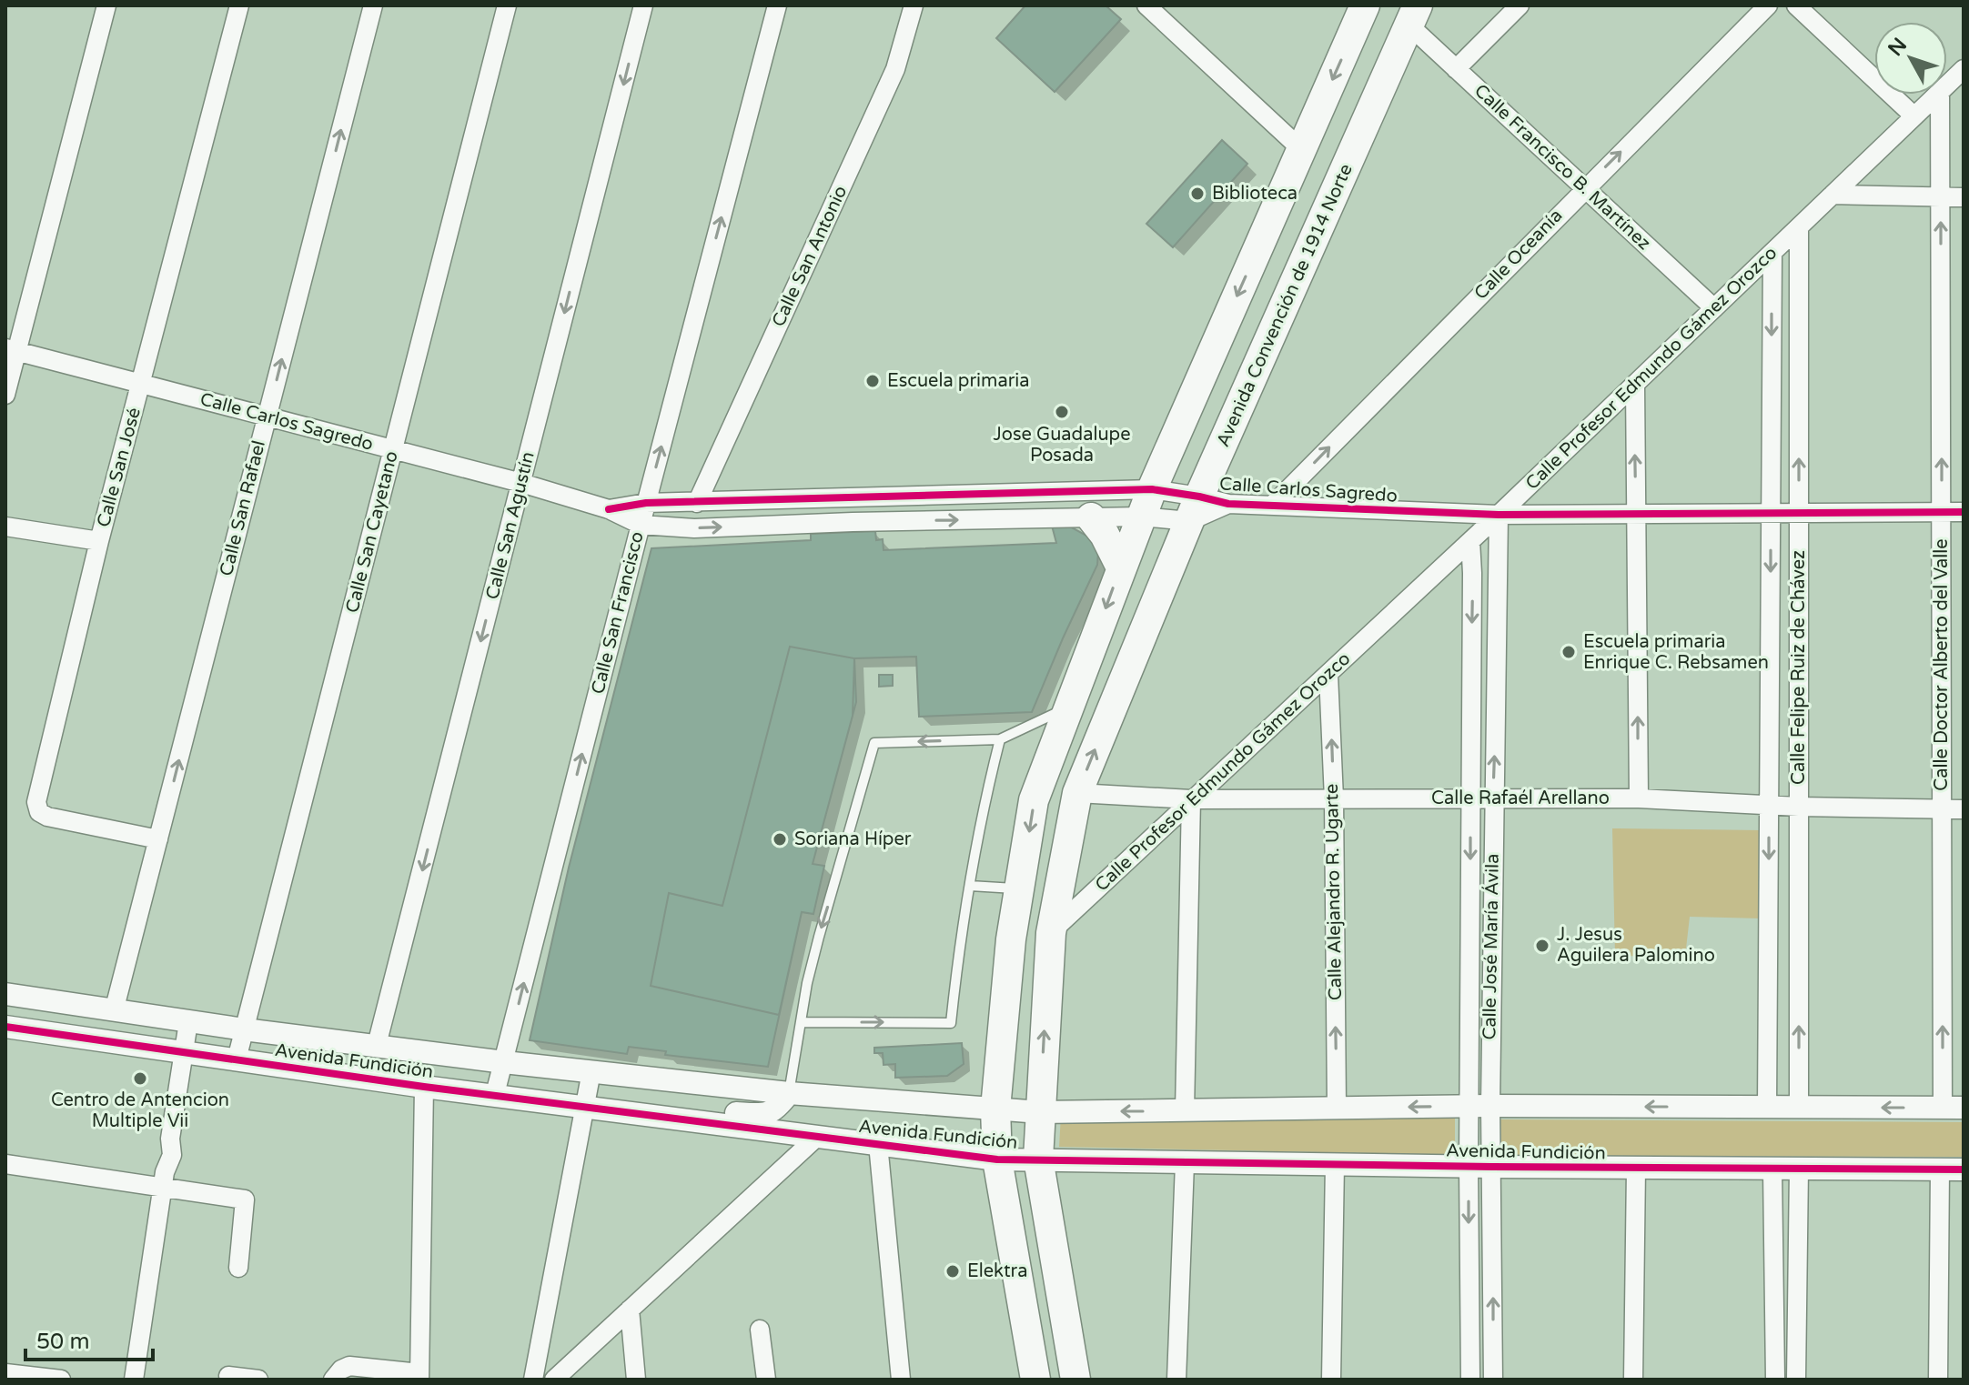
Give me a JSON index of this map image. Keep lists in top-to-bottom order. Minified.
{"streets":{"main road":["Avenida Convención de 1914 Norte"],"street":["Calle Francisco B. Martínez","Calle Oceanía","Calle San Antonio","Calle Profesor Edmundo Gámez Orozco","Calle Carlos Sagredo","Calle San José","Calle San Rafael","Calle San Agustín","Calle San Cayetano","Calle San Francisco","Calle Doctor Alberto del Valle","Calle Felipe Ruiz de Chávez","Calle Rafaél Arellano","Calle Alejandro R. Ugarte","Calle José María Ávila","Avenida Fundición"]},"crossings":[["Calle Francisco B. Martínez","Calle Oceanía"],["Calle Francisco B. Martínez","Avenida Convención de 1914 Norte"],["Calle Francisco B. Martínez","Calle Profesor Edmundo Gámez Orozco"],["Calle Oceanía","Calle Carlos Sagredo"],["Calle San Antonio","Calle Carlos Sagredo"],["Avenida Convención de 1914 Norte","Calle Profesor Edmundo Gámez Orozco"],["Avenida Convención de 1914 Norte","Calle Carlos Sagredo"],["Avenida Convención de 1914 Norte","Calle Rafaél Arellano"],["Avenida Convención de 1914 Norte","Avenida Fundición"],["Calle Profesor Edmundo Gámez Orozco","Calle Carlos Sagredo"],["Calle Profesor Edmundo Gámez Orozco","Calle Felipe Ruiz de Chávez"],["Calle Profesor Edmundo Gámez Orozco","Calle Rafaél Arellano"],["Calle Profesor Edmundo Gámez Orozco","Calle Alejandro R. Ugarte"],["Calle Profesor Edmundo Gámez Orozco","Calle José María Ávila"],["Calle Carlos Sagredo","Calle San José"],["Calle Carlos Sagredo","Calle San Rafael"],["Calle Carlos Sagredo","Calle San Agustín"],["Calle Carlos Sagredo","Calle San Cayetano"],["Calle Carlos Sagredo","Calle San Francisco"],["Calle Carlos Sagredo","Calle Doctor Alberto del Valle"],["Calle Carlos Sagredo","Calle Felipe Ruiz de Chávez"],["Calle Carlos Sagredo","Calle José María Ávila"],["Calle San José","Calle San Rafael"],["Calle San Rafael","Avenida Fundición"],["Calle San Agustín","Avenida Fundición"],["Calle San Cayetano","Avenida Fundición"],["Calle San Francisco","Avenida Fundición"],["Calle Doctor Alberto del Valle","Calle Rafaél Arellano"],["Calle Doctor Alberto del Valle","Avenida Fundición"],["Calle Felipe Ruiz de Chávez","Calle Rafaél Arellano"],["Calle Felipe Ruiz de Chávez","Avenida Fundición"],["Calle Rafaél Arellano","Calle Alejandro R. Ugarte"],["Calle Rafaél Arellano","Calle José María Ávila"],["Calle Alejandro R. Ugarte","Avenida Fundición"],["Calle José María Ávila","Avenida Fundición"]],"one_way":["Calle Oceanía","Calle San Rafael","Calle San Agustín","Calle San Francisco","Calle Doctor Alberto del Valle"],"places":["Biblioteca","Escuela primaria","Jose Guadalupe Posada","Escuela primaria Enrique C. Rebsamen","Soriana Híper","J. Jesus Aguilera Palomino","Centro de Antencion Multiple Vii","Elektra"],"scale_bar":"50 m","north":"top left"}
